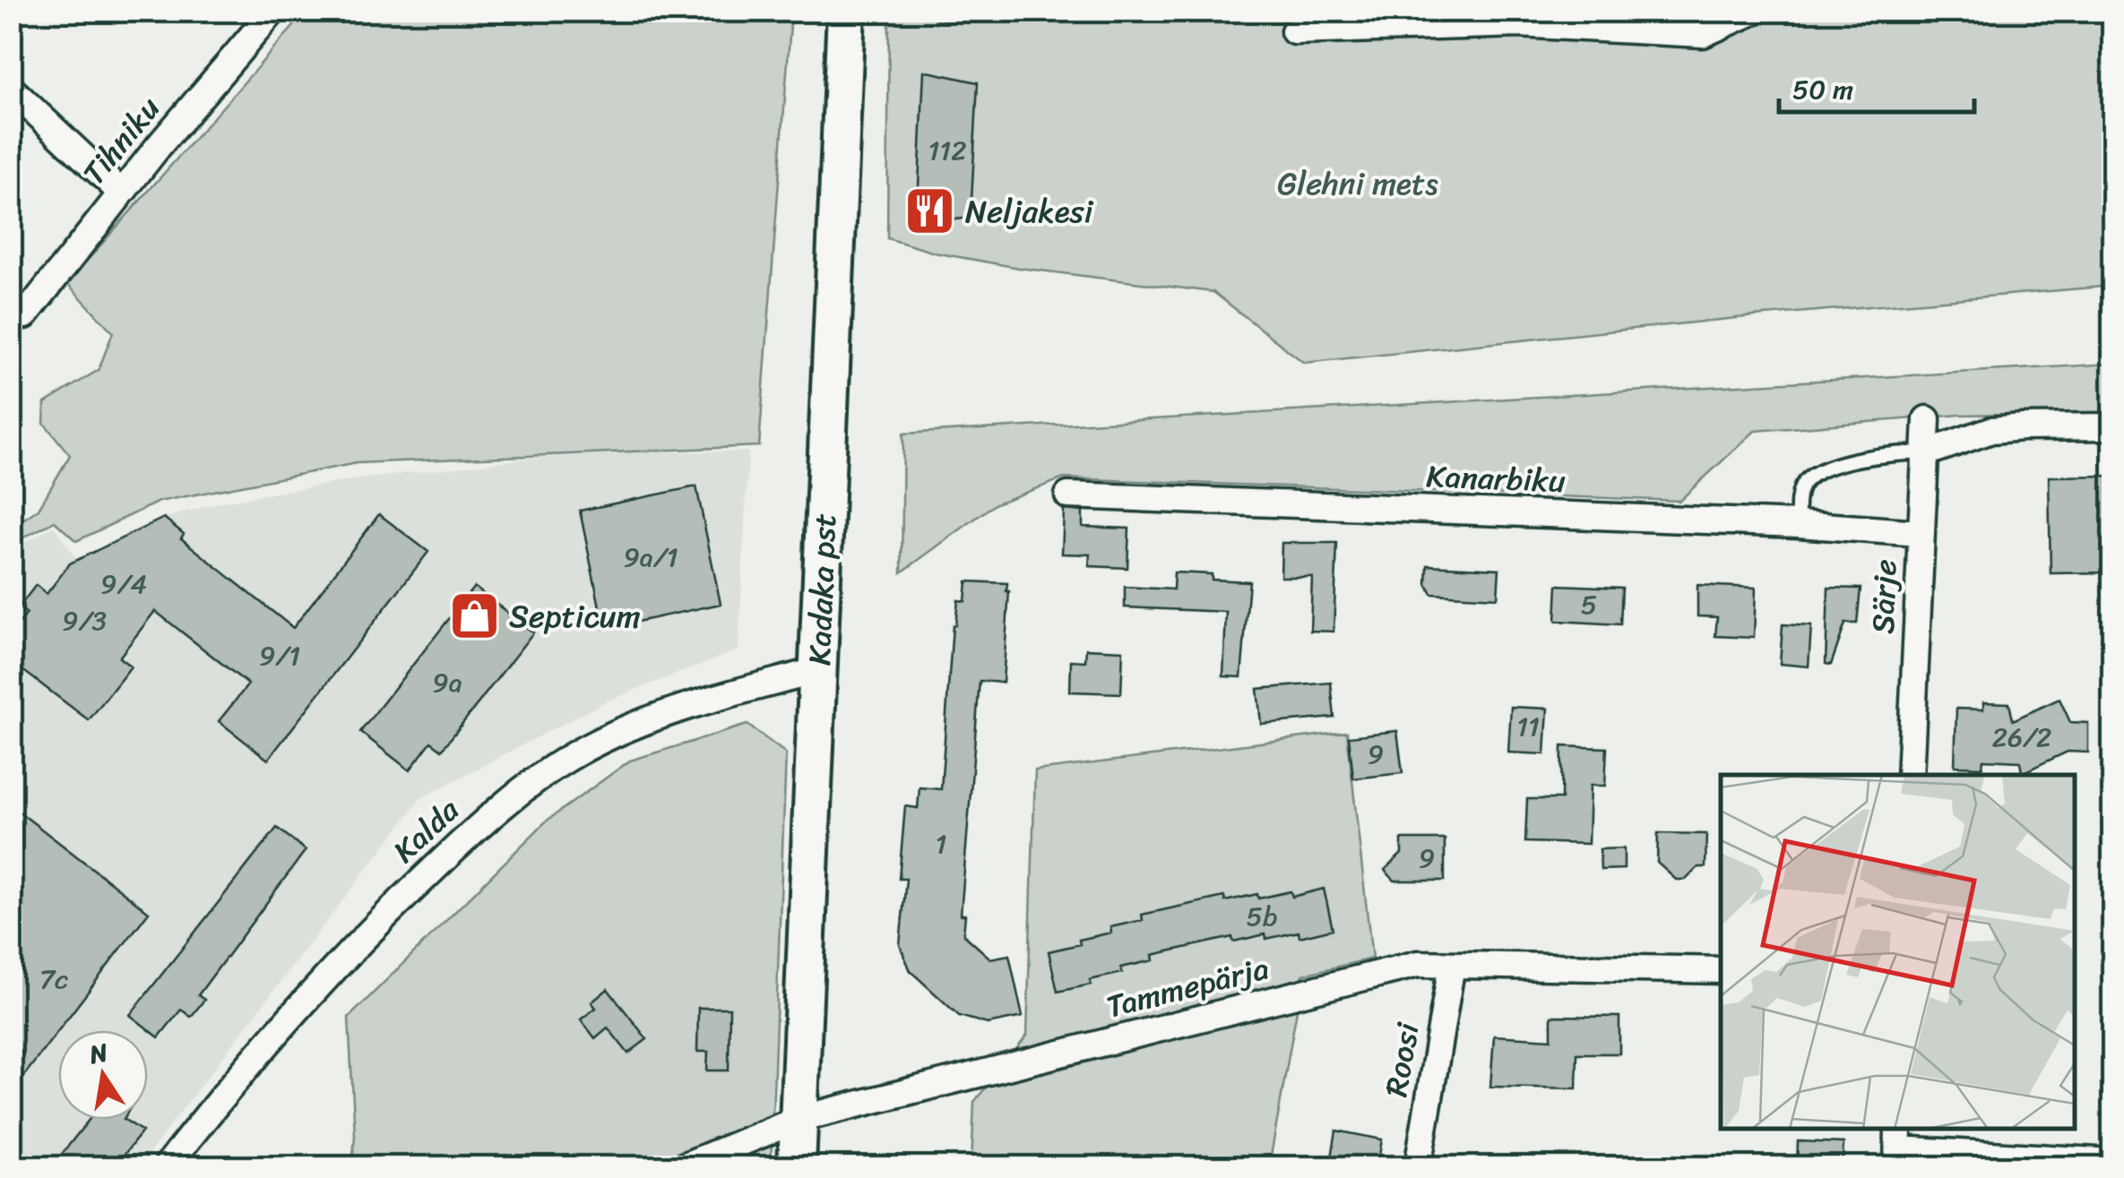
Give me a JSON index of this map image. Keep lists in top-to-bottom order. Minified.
{"streets":{"main road":["Kadaka pst"],"street":["Tihniku","Kanarbiku","Särje","Kalda","Tammepärja","Roosi"]},"crossings":[["Kanarbiku","Särje"],["Kadaka pst","Kalda"],["Kadaka pst","Tammepärja"],["Tammepärja","Roosi"]],"parks":["Glehni mets"],"places":{"restaurant":["Neljakesi"],"shop":["Septicum"]},"house_numbers":["112","9a/1","9/4","5","9/3","9/1","9a","11","26/2","9","1","9","5b","7c"],"scale_bar":"50 m","north":"top"}
